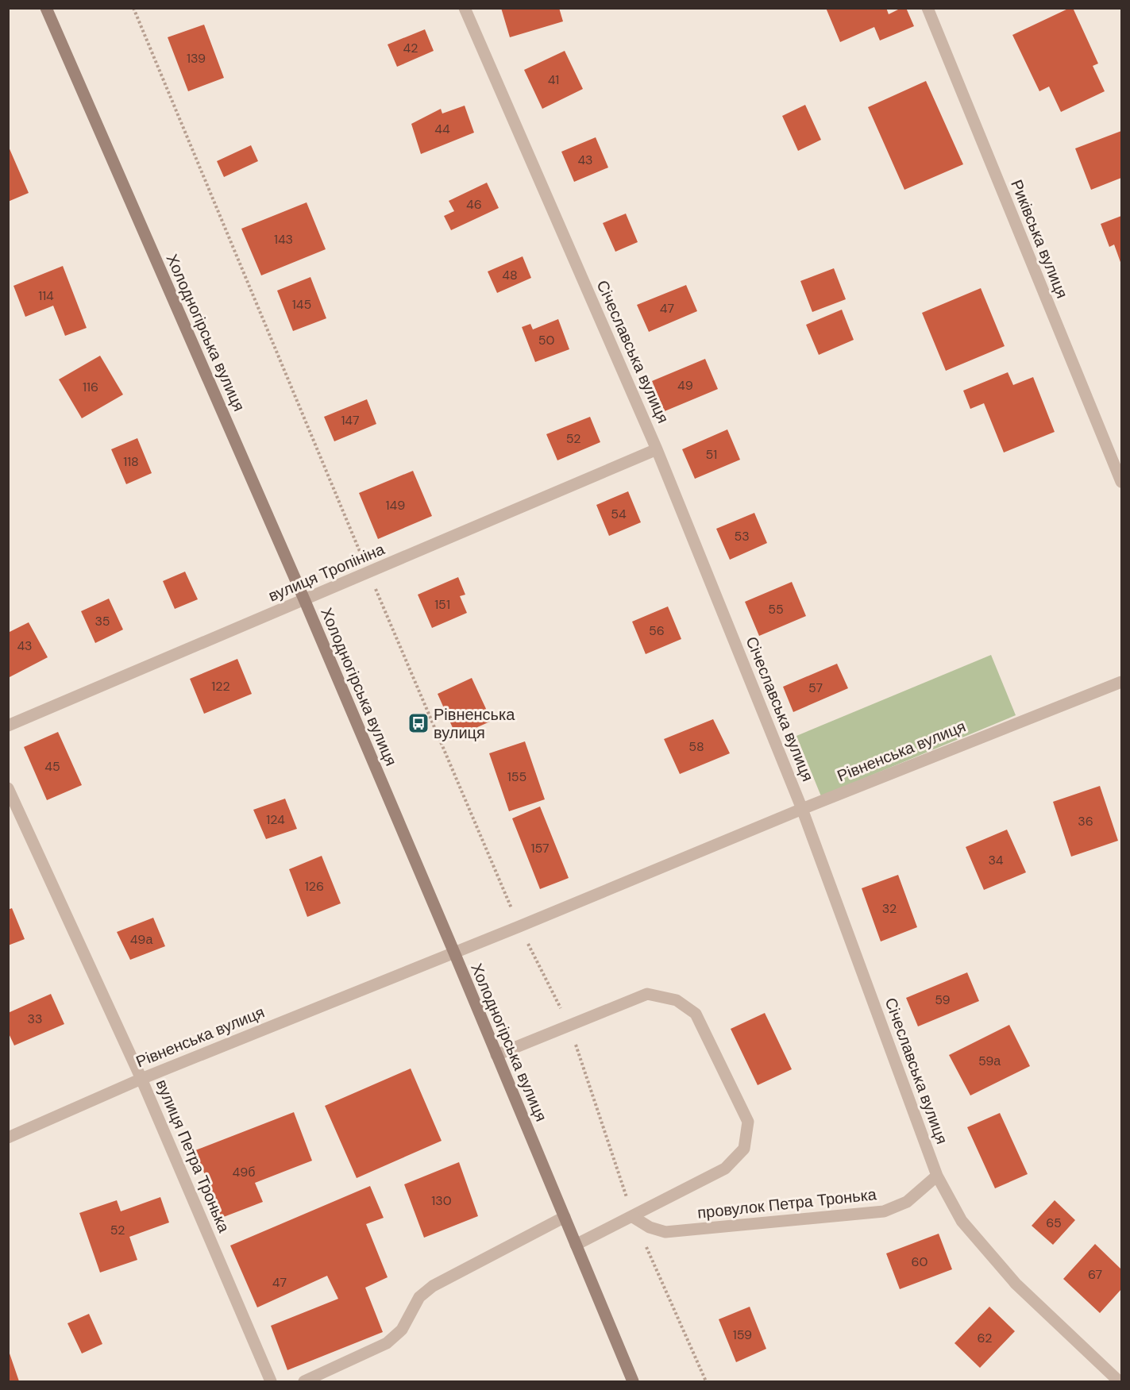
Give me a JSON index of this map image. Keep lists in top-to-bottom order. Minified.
{"streets":{"main road":["Холодногірська вулиця"],"street":["Риківська вулиця","Січеславська вулиця","вулиця Тропініна","Рівненська вулиця","вулиця Петра Тронька","провулок Петра Тронька"]},"crossings":[["Холодногірська вулиця","вулиця Тропініна"],["Холодногірська вулиця","Рівненська вулиця"],["Січеславська вулиця","вулиця Тропініна"],["Січеславська вулиця","Рівненська вулиця"],["Січеславська вулиця","провулок Петра Тронька"],["Рівненська вулиця","вулиця Петра Тронька"]],"places":{"bus stop":["Рівненська вулиця"]},"house_numbers":["42","139","41","44","43","46","143","48","114","145","47","50","49","116","147","52","51","118","149","54","53","151","55","35","56","43","122","57","58","45","155","124","36","157","34","126","32","49а","59","33","59а","49б","130","65","52","60","67","47","159","62"]}
